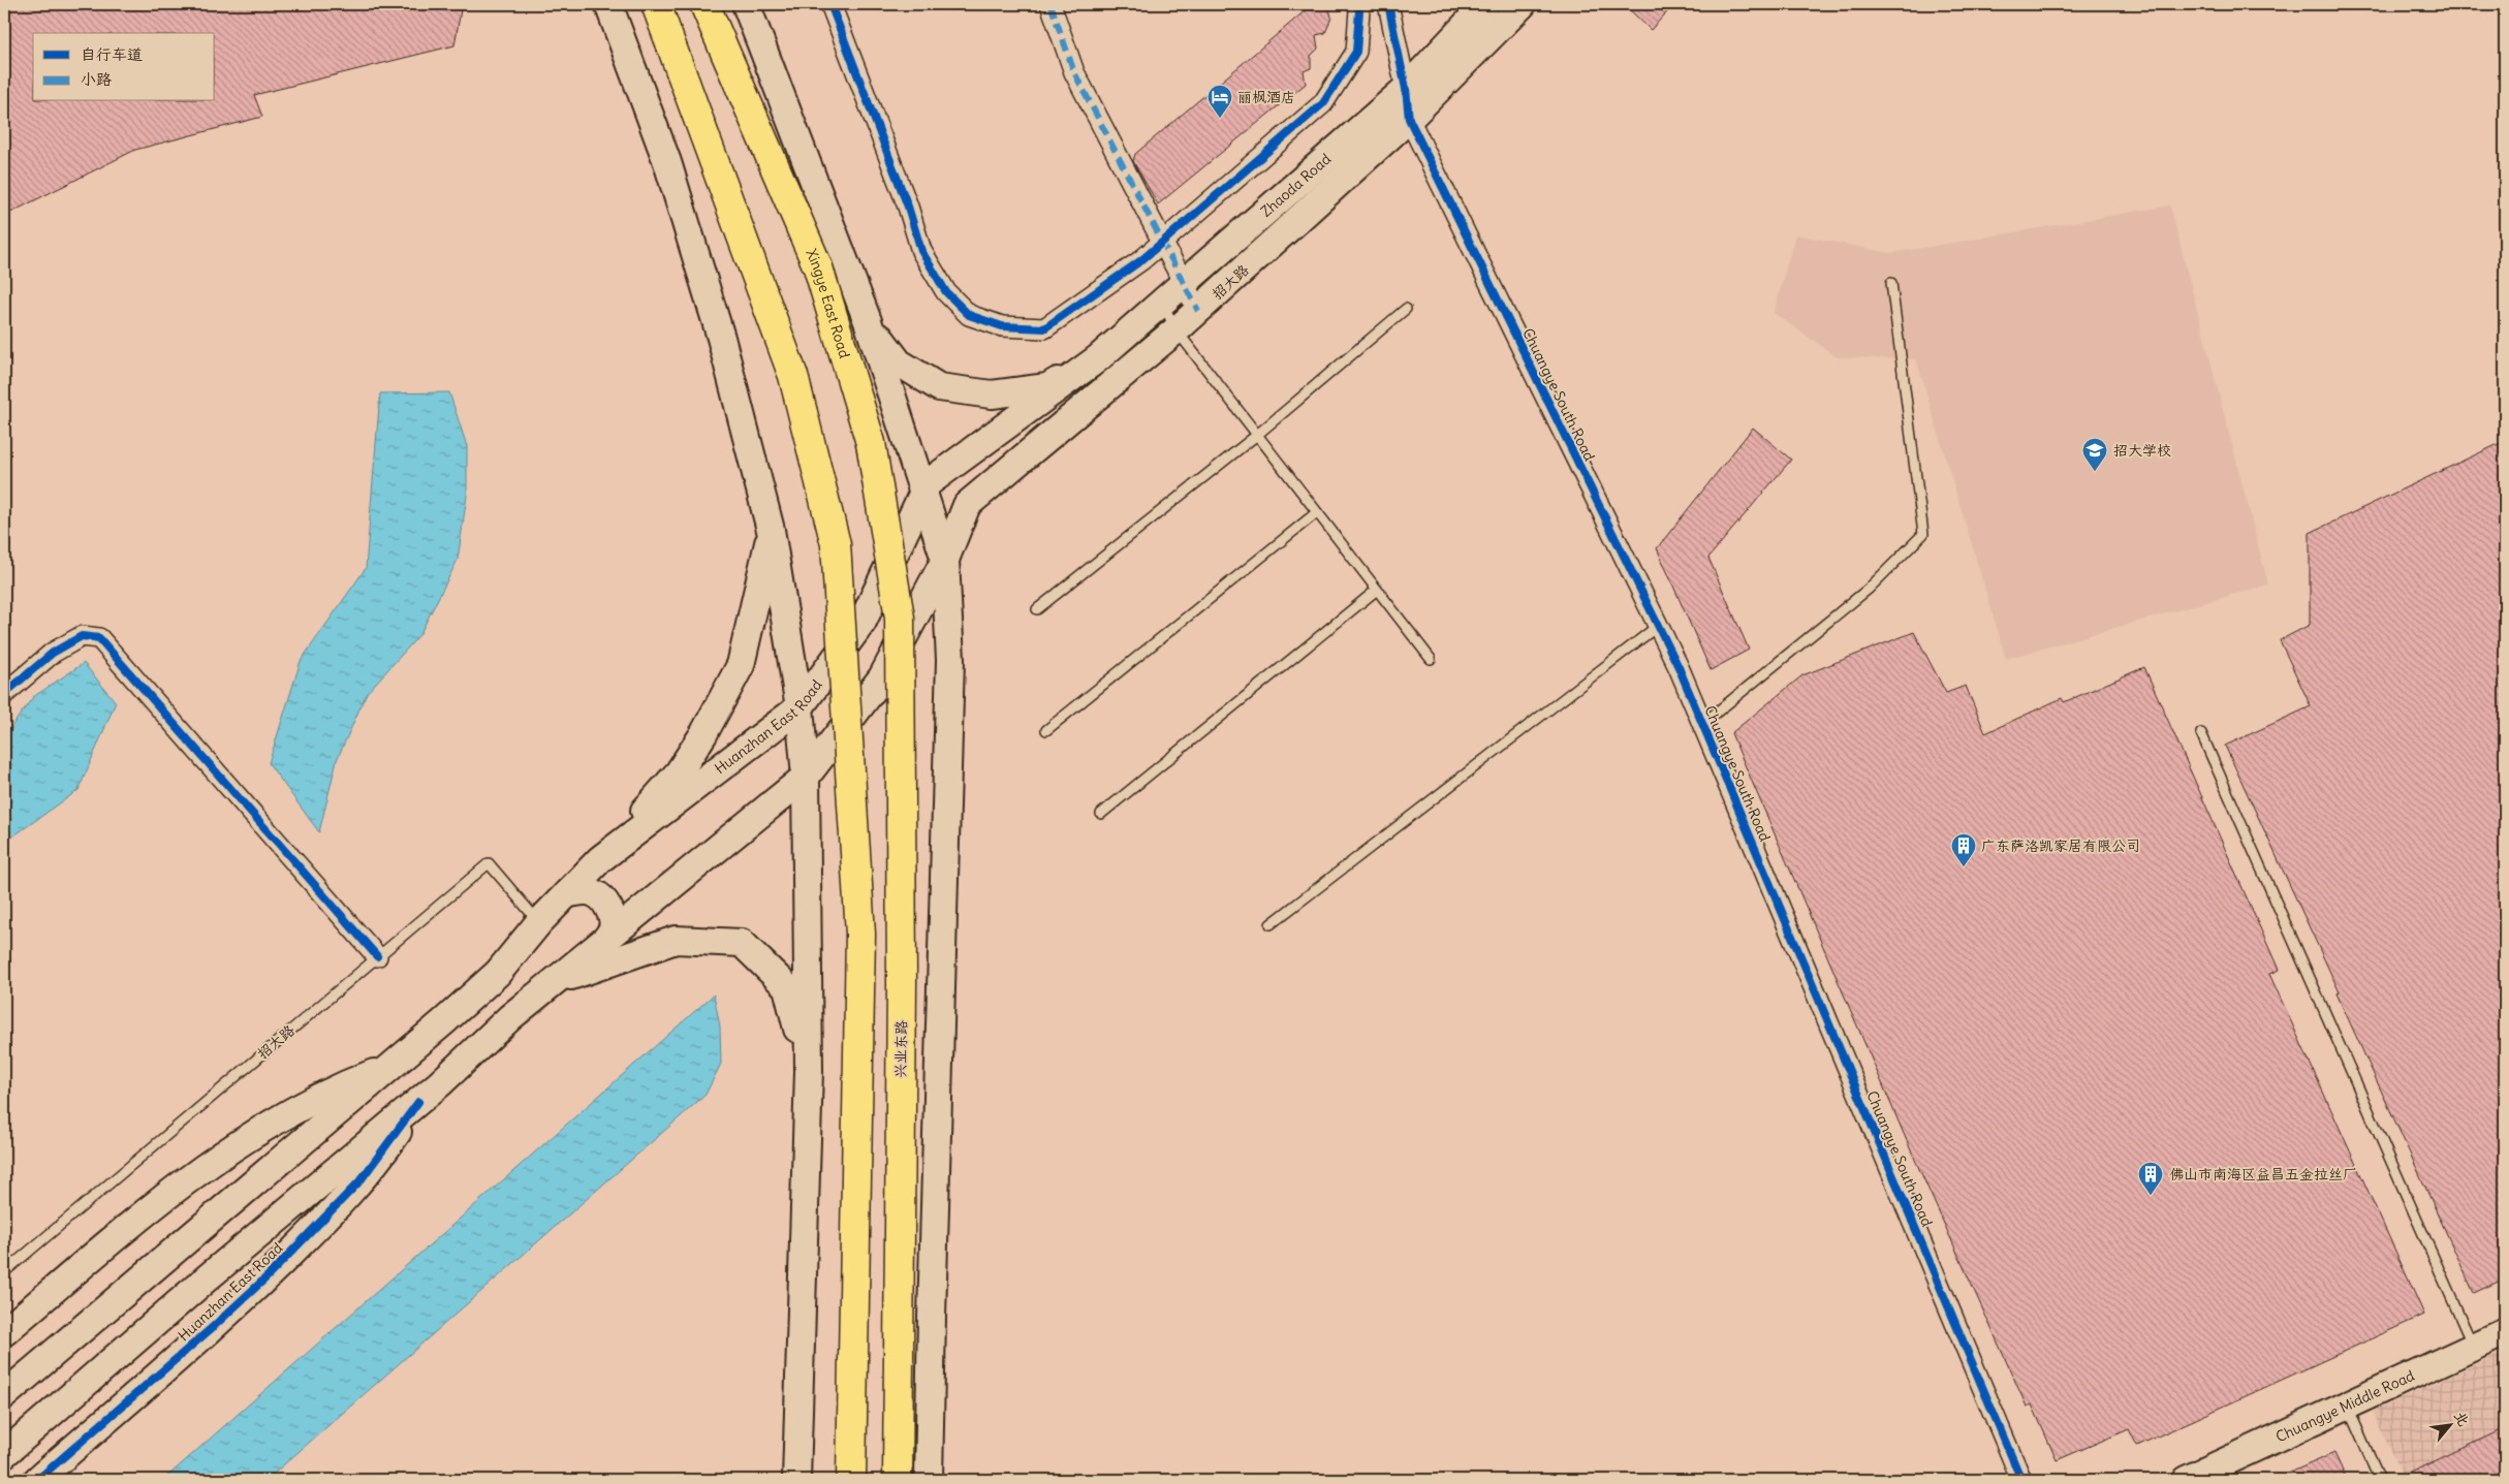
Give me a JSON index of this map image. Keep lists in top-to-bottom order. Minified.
{"streets":{"main road":["Zhaoda Road","招大路","Xingye East Road","Huanzhan East Road","Chuangye Middle Road"],"street":["Chuangye South Road"]},"crossings":[["Zhaoda Road","Chuangye South Road"],["Zhaoda Road","Huanzhan East Road"],["招大路","Chuangye South Road"],["招大路","Huanzhan East Road"]],"places":{"hotel":["丽枫酒店"],"school or university":["招大学校"],"building":["广东萨洛凯家居有限公司","佛山市南海区益昌五金拉丝厂"]},"legend":["自行车道","小路"],"north":"top right"}
